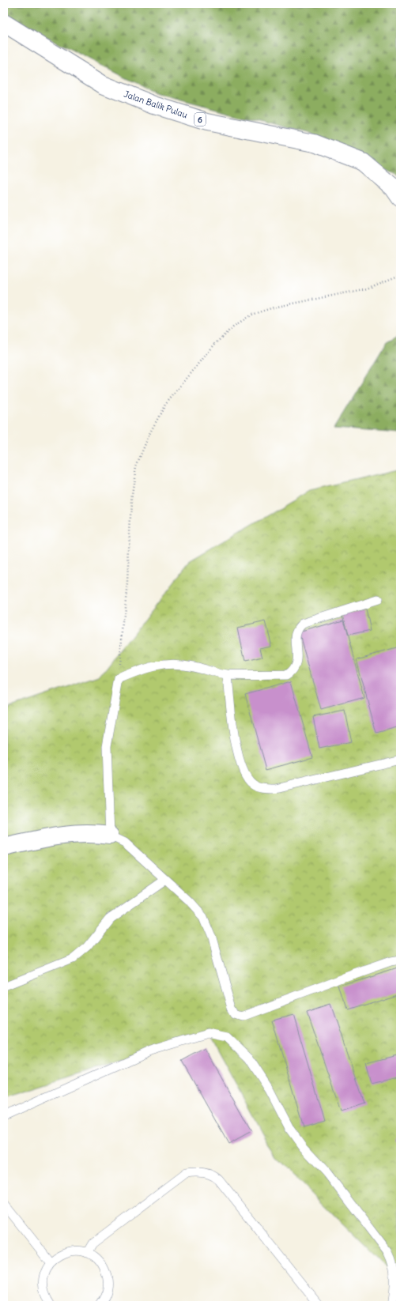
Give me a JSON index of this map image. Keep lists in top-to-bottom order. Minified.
{"streets":{"main road":["Jalan Balik Pulau","6"]}}
